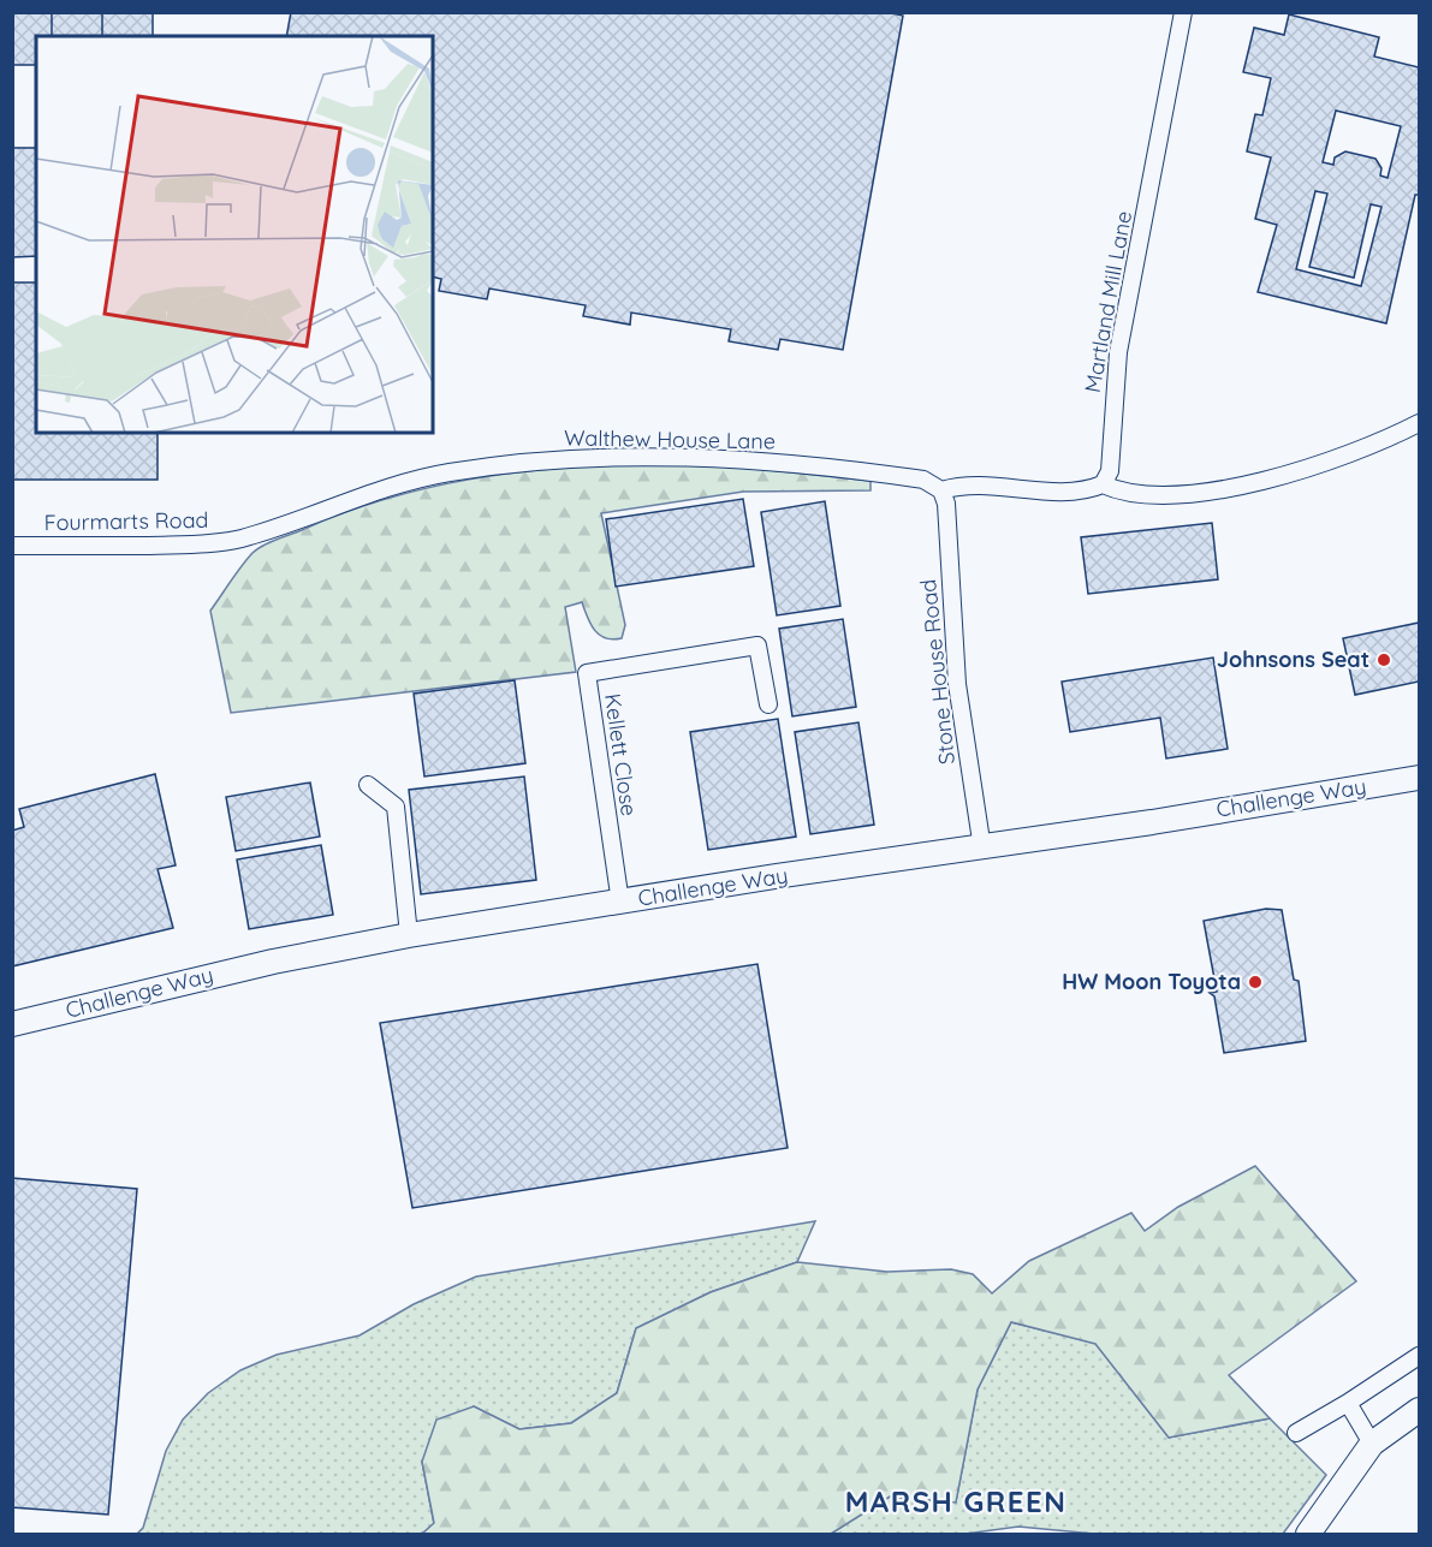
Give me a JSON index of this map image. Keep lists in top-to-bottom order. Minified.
{"streets":{"street":["Martland Mill Lane","Walthew House Lane","Fourmarts Road","Stone House Road","Kellett Close","Challenge Way"]},"crossings":[["Walthew House Lane","Fourmarts Road"],["Walthew House Lane","Stone House Road"],["Stone House Road","Challenge Way"],["Kellett Close","Challenge Way"]],"districts":["MARSH GREEN"],"places":["Johnsons Seat","HW Moon Toyota"]}
